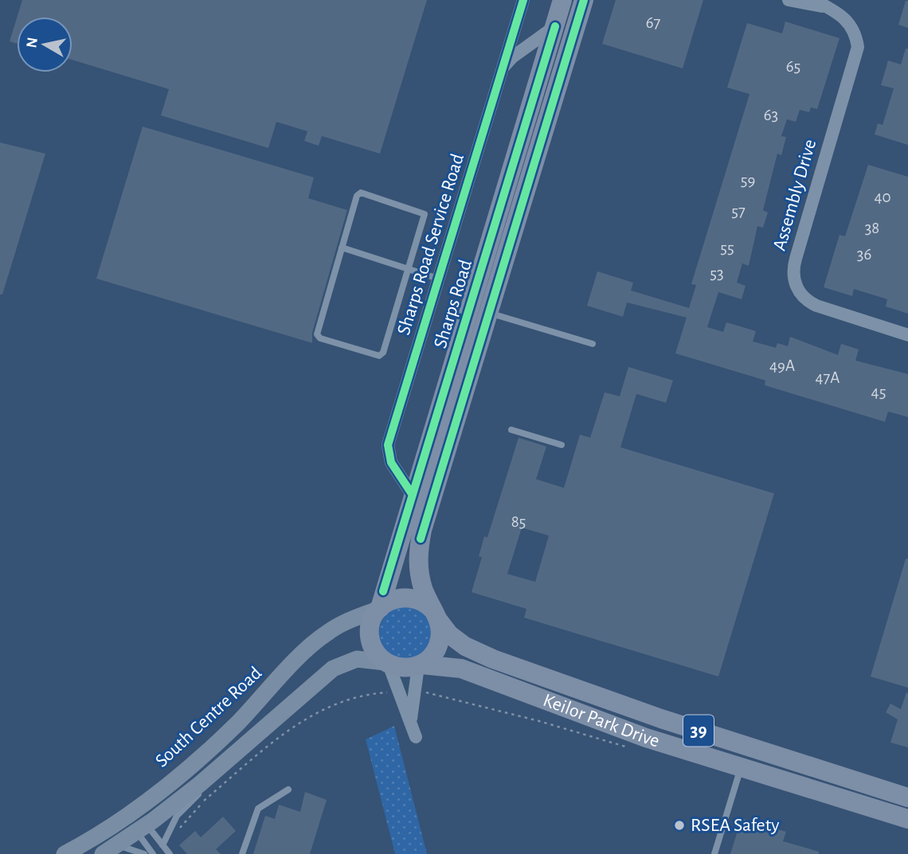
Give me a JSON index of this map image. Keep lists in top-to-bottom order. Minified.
{"streets":{"main road":["Sharps Road","Keilor Park Drive","39"],"street":["Assembly Drive","Sharps Road Service Road","South Centre Road"]},"crossings":[["Sharps Road Service Road","Sharps Road"],["Sharps Road","South Centre Road"],["Sharps Road","Keilor Park Drive"],["Sharps Road","39"],["South Centre Road","Keilor Park Drive"],["South Centre Road","39"],["Keilor Park Drive","39"]],"places":["RSEA Safety"],"house_numbers":["67","65","63","59","40","57","38","55","36","53","49A","47A","45","85"],"north":"left"}
